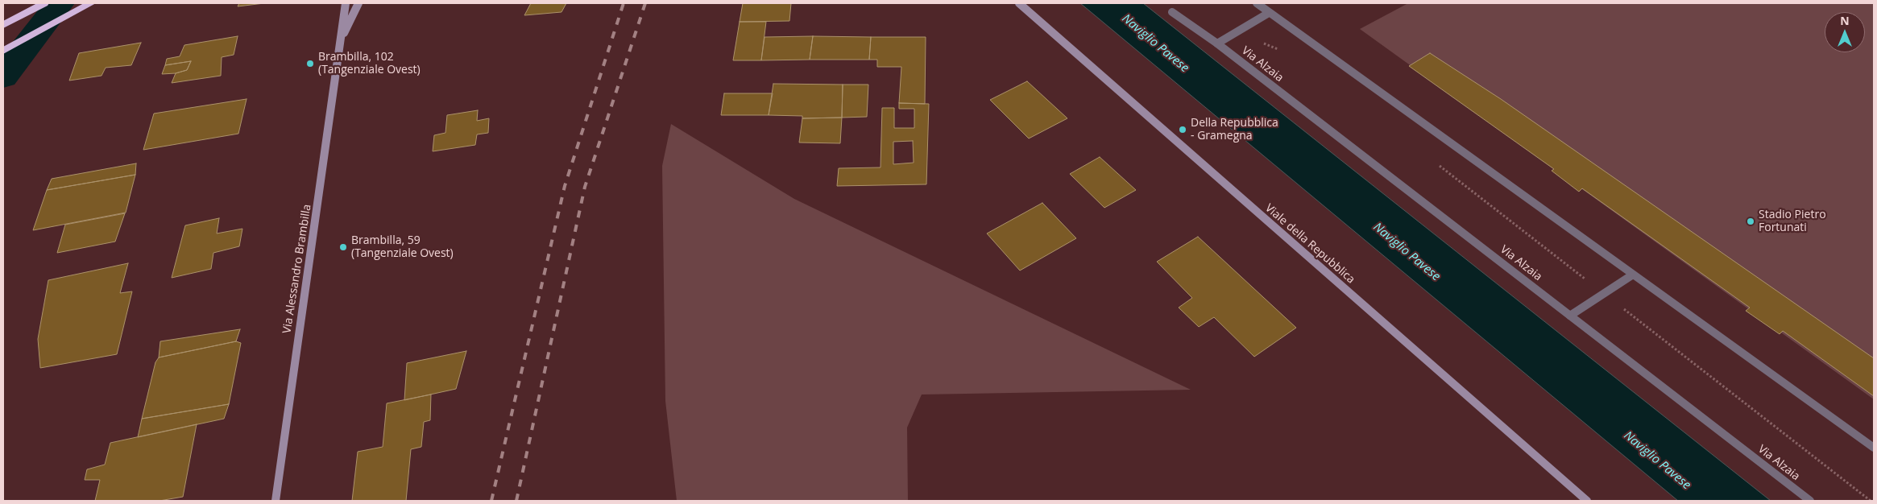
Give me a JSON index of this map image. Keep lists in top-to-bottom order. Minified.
{"streets":{"street":["Via Alzaia","Viale della Repubblica","Via Alessandro Brambilla"]},"water":["Naviglio Pavese"],"places":["Brambilla, 102 (Tangenziale Ovest)","Della Repubblica - Gramegna","Stadio Pietro Fortunati","Brambilla, 59 (Tangenziale Ovest)"],"north":"top"}
